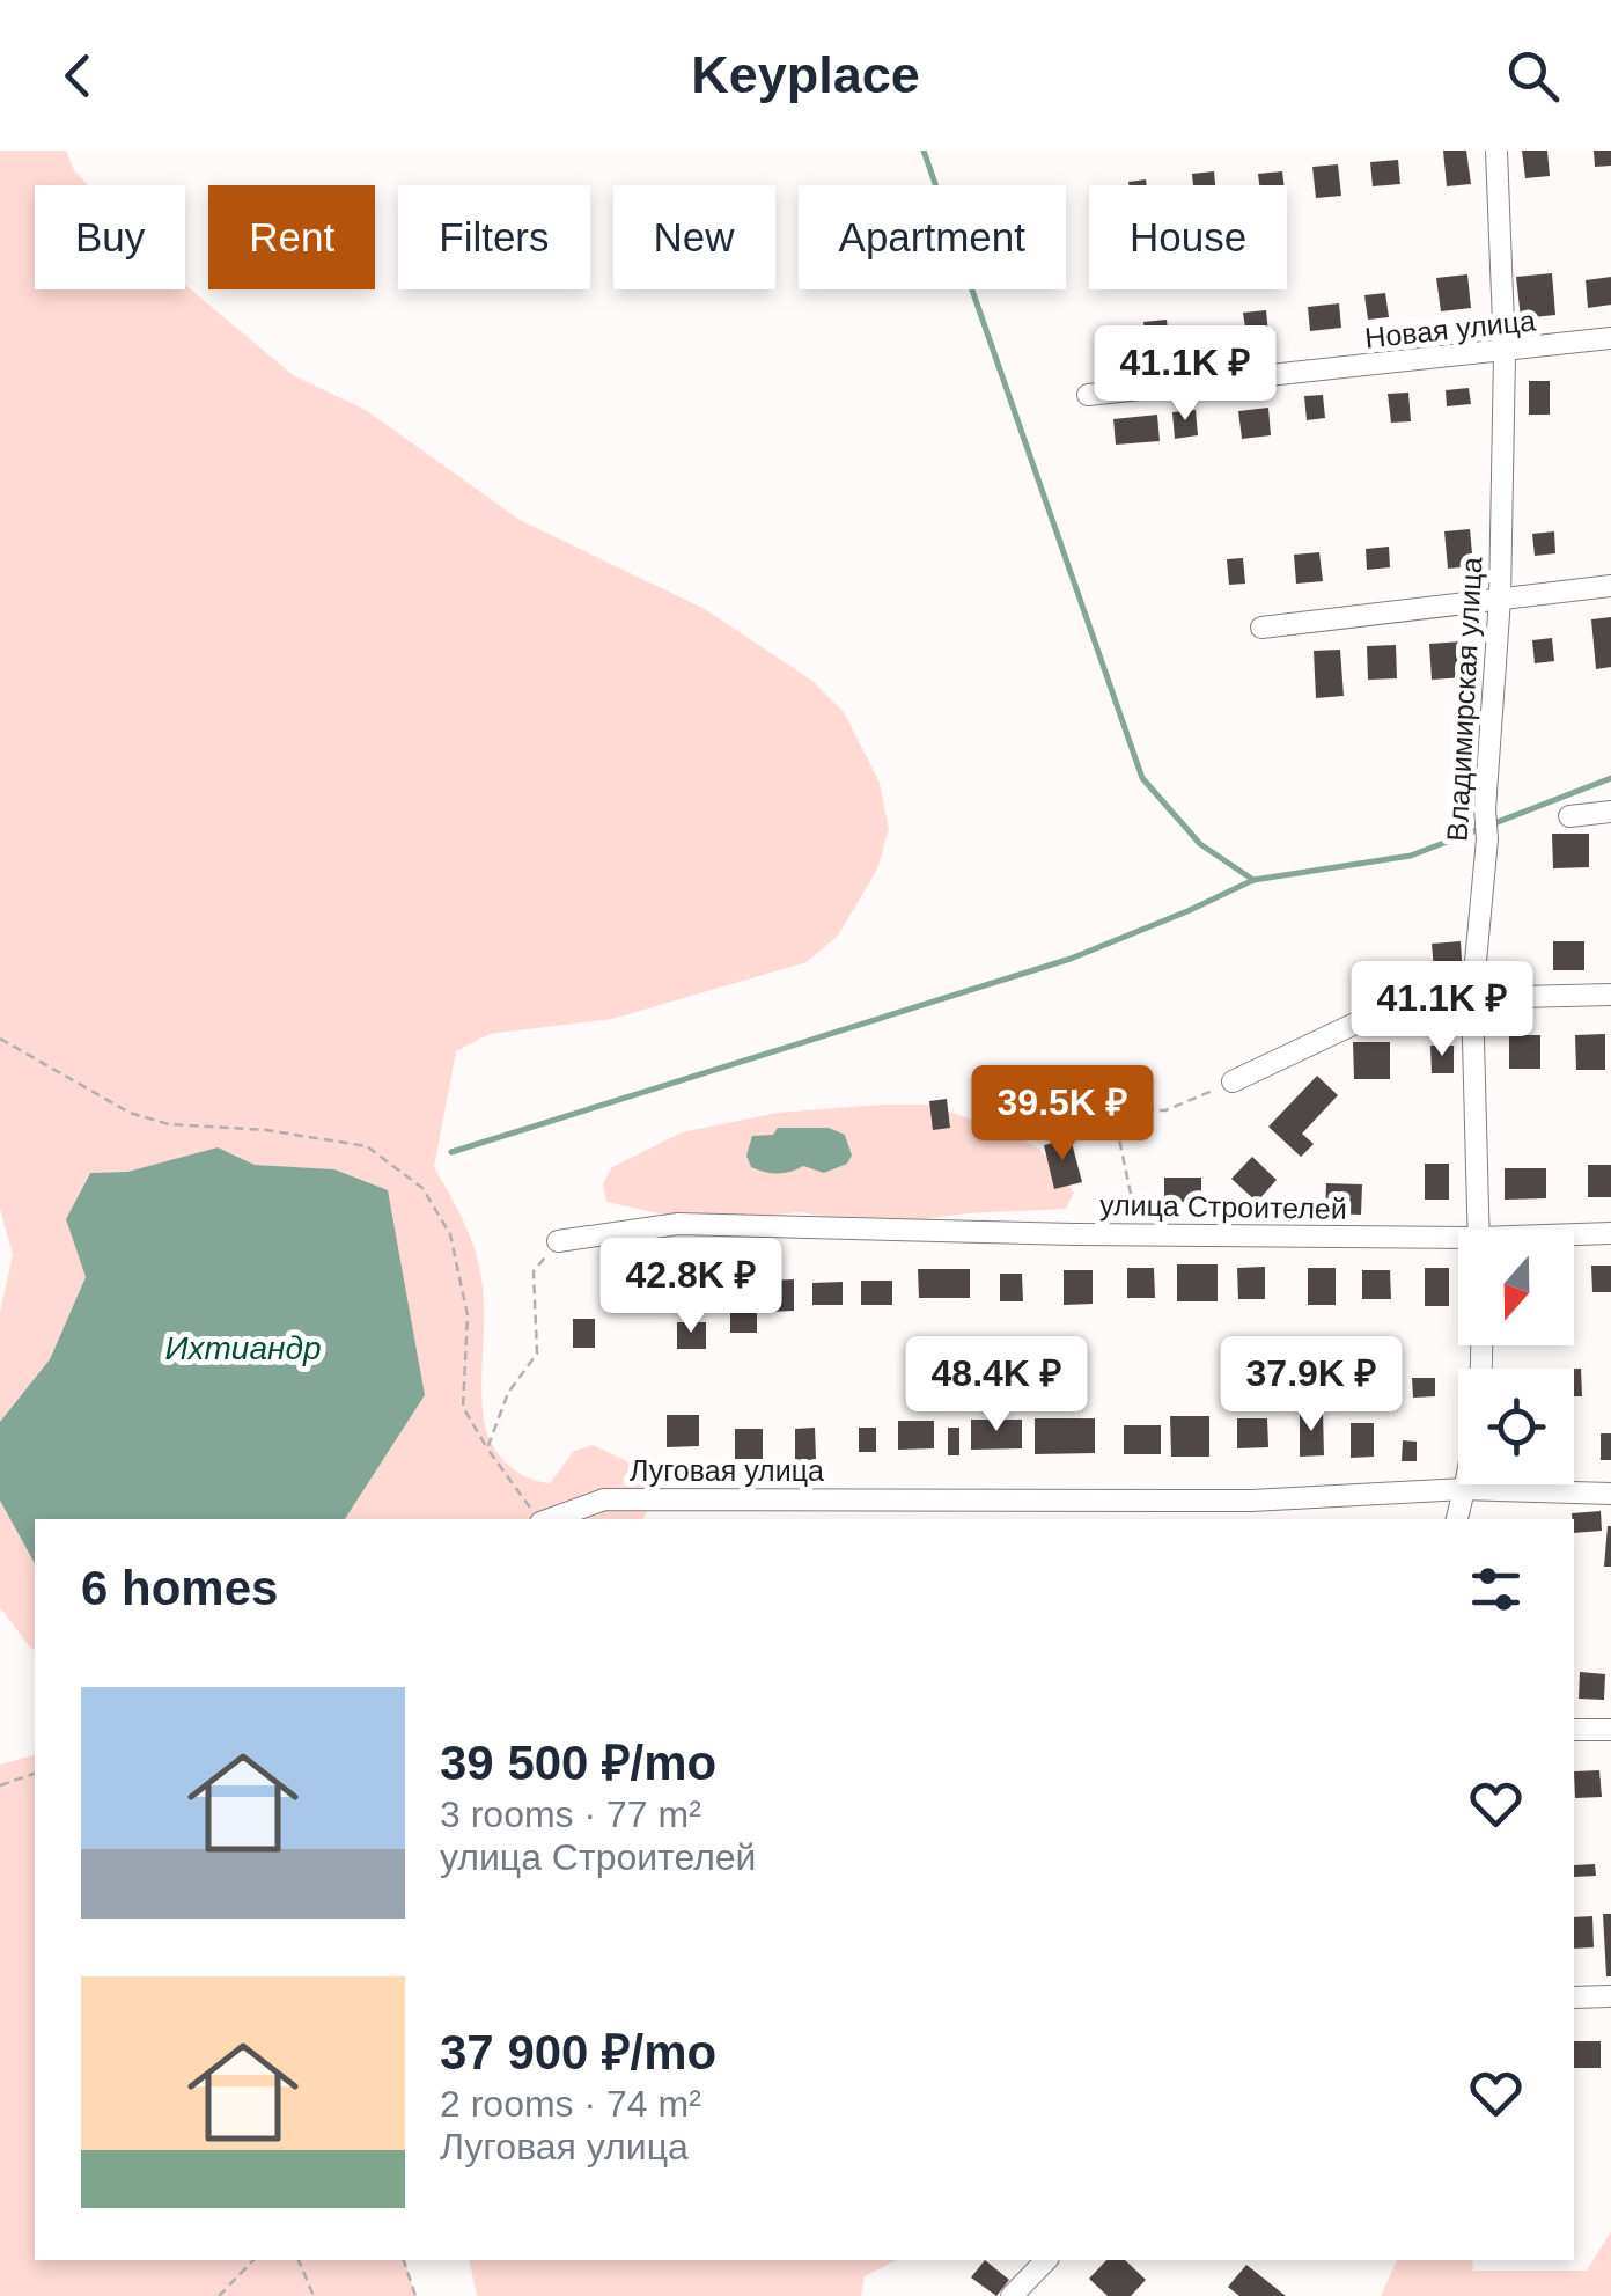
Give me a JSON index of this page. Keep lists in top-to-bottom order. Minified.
{"streets":{"street":["Новая улица","Владимирская улица","улица Строителей","Луговая улица"]},"crossings":[["Новая улица","Владимирская улица"]],"water":["Ихтиандр"],"north":"bottom","page":{"header":"Keyplace","chip":["Buy","Rent","Filters","New","Apartment","House"],"price":["41.1K ₽","41.1K ₽","39.5K ₽","42.8K ₽","48.4K ₽","37.9K ₽"],"heading":"6 homes","list":[{"name":"39 500 ₽/mo","note":"3 rooms · 77 m² · улица Строителей"},{"name":"37 900 ₽/mo","note":"2 rooms · 74 m² · Луговая улица"}]}}
